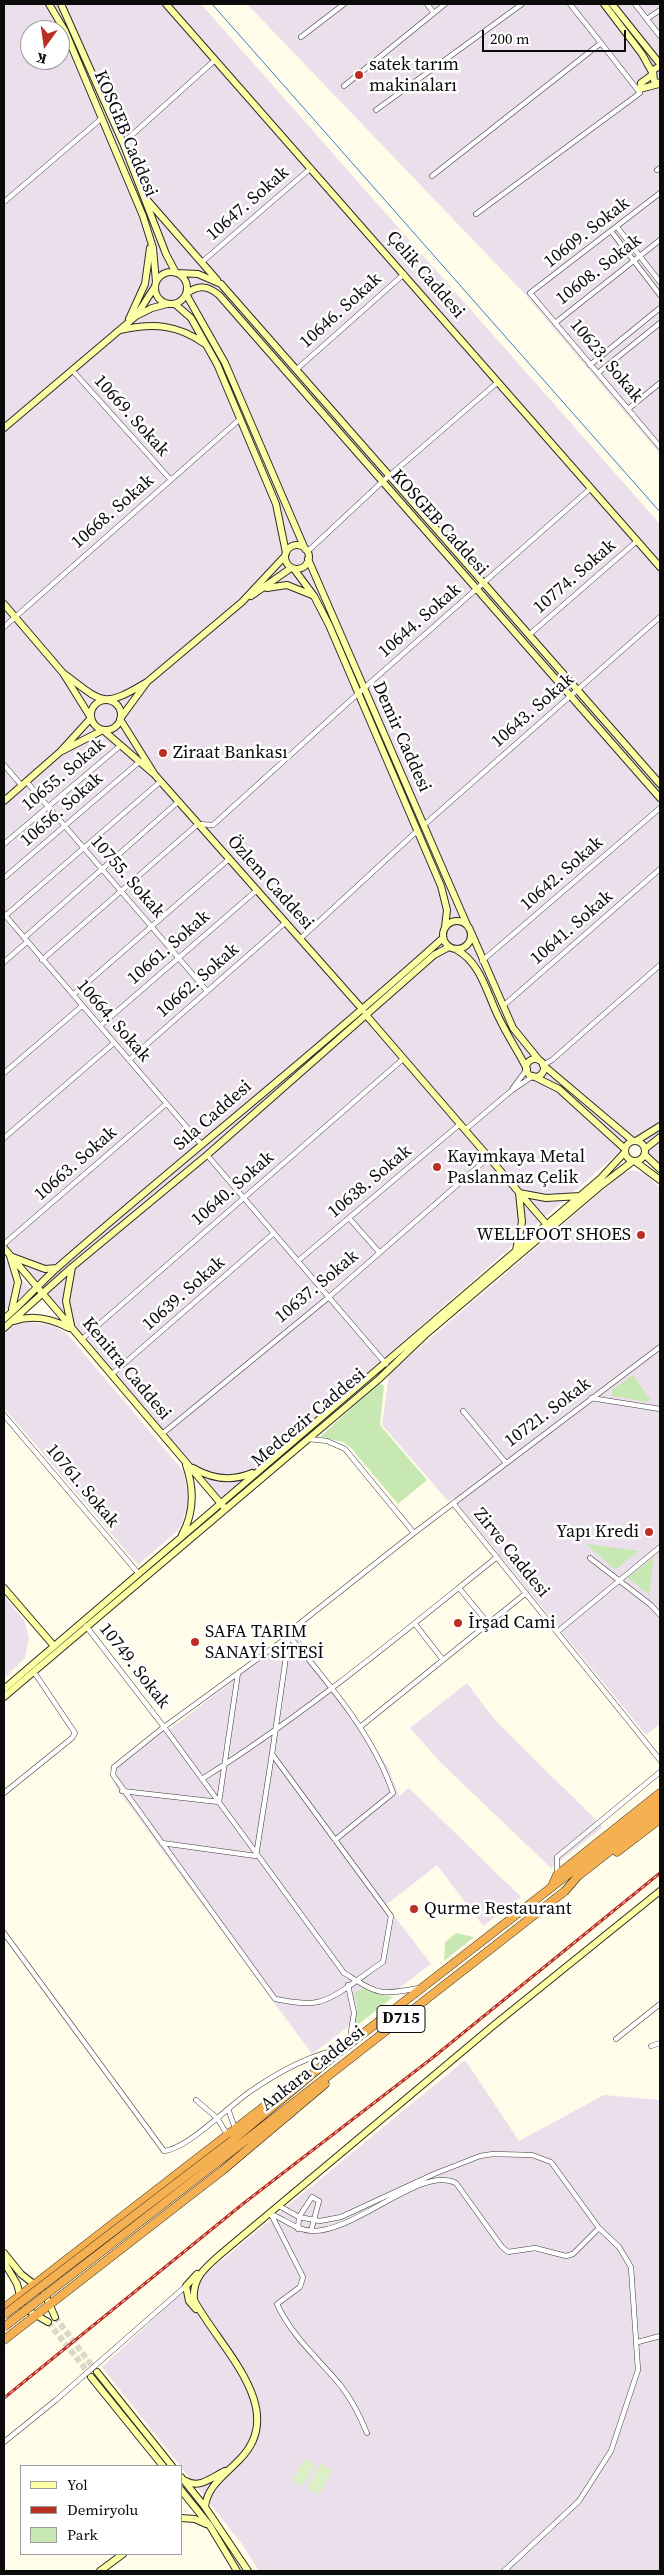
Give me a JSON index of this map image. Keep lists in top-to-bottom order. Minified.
{"streets":{"highway":["D715","Ankara Caddesi"],"street":["KOSGEB Caddesi","10647. Sokak","10609. Sokak","10608. Sokak","Çelik Caddesi","10646. Sokak","10623. Sokak","10669. Sokak","10668. Sokak","10774. Sokak","10644. Sokak","10643. Sokak","Demir Caddesi","10655. Sokak","10656. Sokak","10642. Sokak","10755. Sokak","Özlem Caddesi","10641. Sokak","10661. Sokak","10662. Sokak","10664. Sokak","Sıla Caddesi","10663. Sokak","10638. Sokak","10640. Sokak","10637. Sokak","10639. Sokak","Kenitra Caddesi","10721. Sokak","Medcezir Caddesi","10761. Sokak","Zirve Caddesi","10749. Sokak"]},"crossings":[["KOSGEB Caddesi","10647. Sokak"],["KOSGEB Caddesi","10646. Sokak"],["KOSGEB Caddesi","10774. Sokak"],["KOSGEB Caddesi","10644. Sokak"],["KOSGEB Caddesi","10643. Sokak"],["KOSGEB Caddesi","Demir Caddesi"],["10647. Sokak","Çelik Caddesi"],["10609. Sokak","10623. Sokak"],["10608. Sokak","10623. Sokak"],["Çelik Caddesi","10646. Sokak"],["Çelik Caddesi","10774. Sokak"],["Çelik Caddesi","10644. Sokak"],["10669. Sokak","10668. Sokak"],["10644. Sokak","Demir Caddesi"],["10644. Sokak","Özlem Caddesi"],["10643. Sokak","Demir Caddesi"],["Demir Caddesi","10642. Sokak"],["Demir Caddesi","10641. Sokak"],["Demir Caddesi","Sıla Caddesi"],["Demir Caddesi","Medcezir Caddesi"],["10655. Sokak","10755. Sokak"],["10655. Sokak","Özlem Caddesi"],["10656. Sokak","10755. Sokak"],["10656. Sokak","Özlem Caddesi"],["10755. Sokak","10661. Sokak"],["10755. Sokak","10662. Sokak"],["Özlem Caddesi","10661. Sokak"],["Özlem Caddesi","10662. Sokak"],["Özlem Caddesi","Sıla Caddesi"],["Özlem Caddesi","10638. Sokak"],["Özlem Caddesi","10640. Sokak"],["Özlem Caddesi","10637. Sokak"],["Özlem Caddesi","Medcezir Caddesi"],["10661. Sokak","10664. Sokak"],["10662. Sokak","10664. Sokak"],["10664. Sokak","Sıla Caddesi"],["10664. Sokak","10663. Sokak"],["Sıla Caddesi","Kenitra Caddesi"],["10640. Sokak","Kenitra Caddesi"],["10637. Sokak","Kenitra Caddesi"],["10639. Sokak","Kenitra Caddesi"],["Kenitra Caddesi","Medcezir Caddesi"],["10721. Sokak","Zirve Caddesi"],["10721. Sokak","10749. Sokak"],["Medcezir Caddesi","10761. Sokak"],["Medcezir Caddesi","10749. Sokak"],["10749. Sokak","Ankara Caddesi"],["D715","Ankara Caddesi"]],"places":["satek tarım makinaları","Ziraat Bankası","Kayımkaya Metal Paslanmaz Çelik","WELLFOOT SHOES","Yapı Kredi","İrşad Cami","SAFA TARIM SANAYİ SİTESİ","Qurme Restaurant"],"legend":["Yol","Demiryolu","Park"],"scale_bar":"200 m","north":"bottom"}
